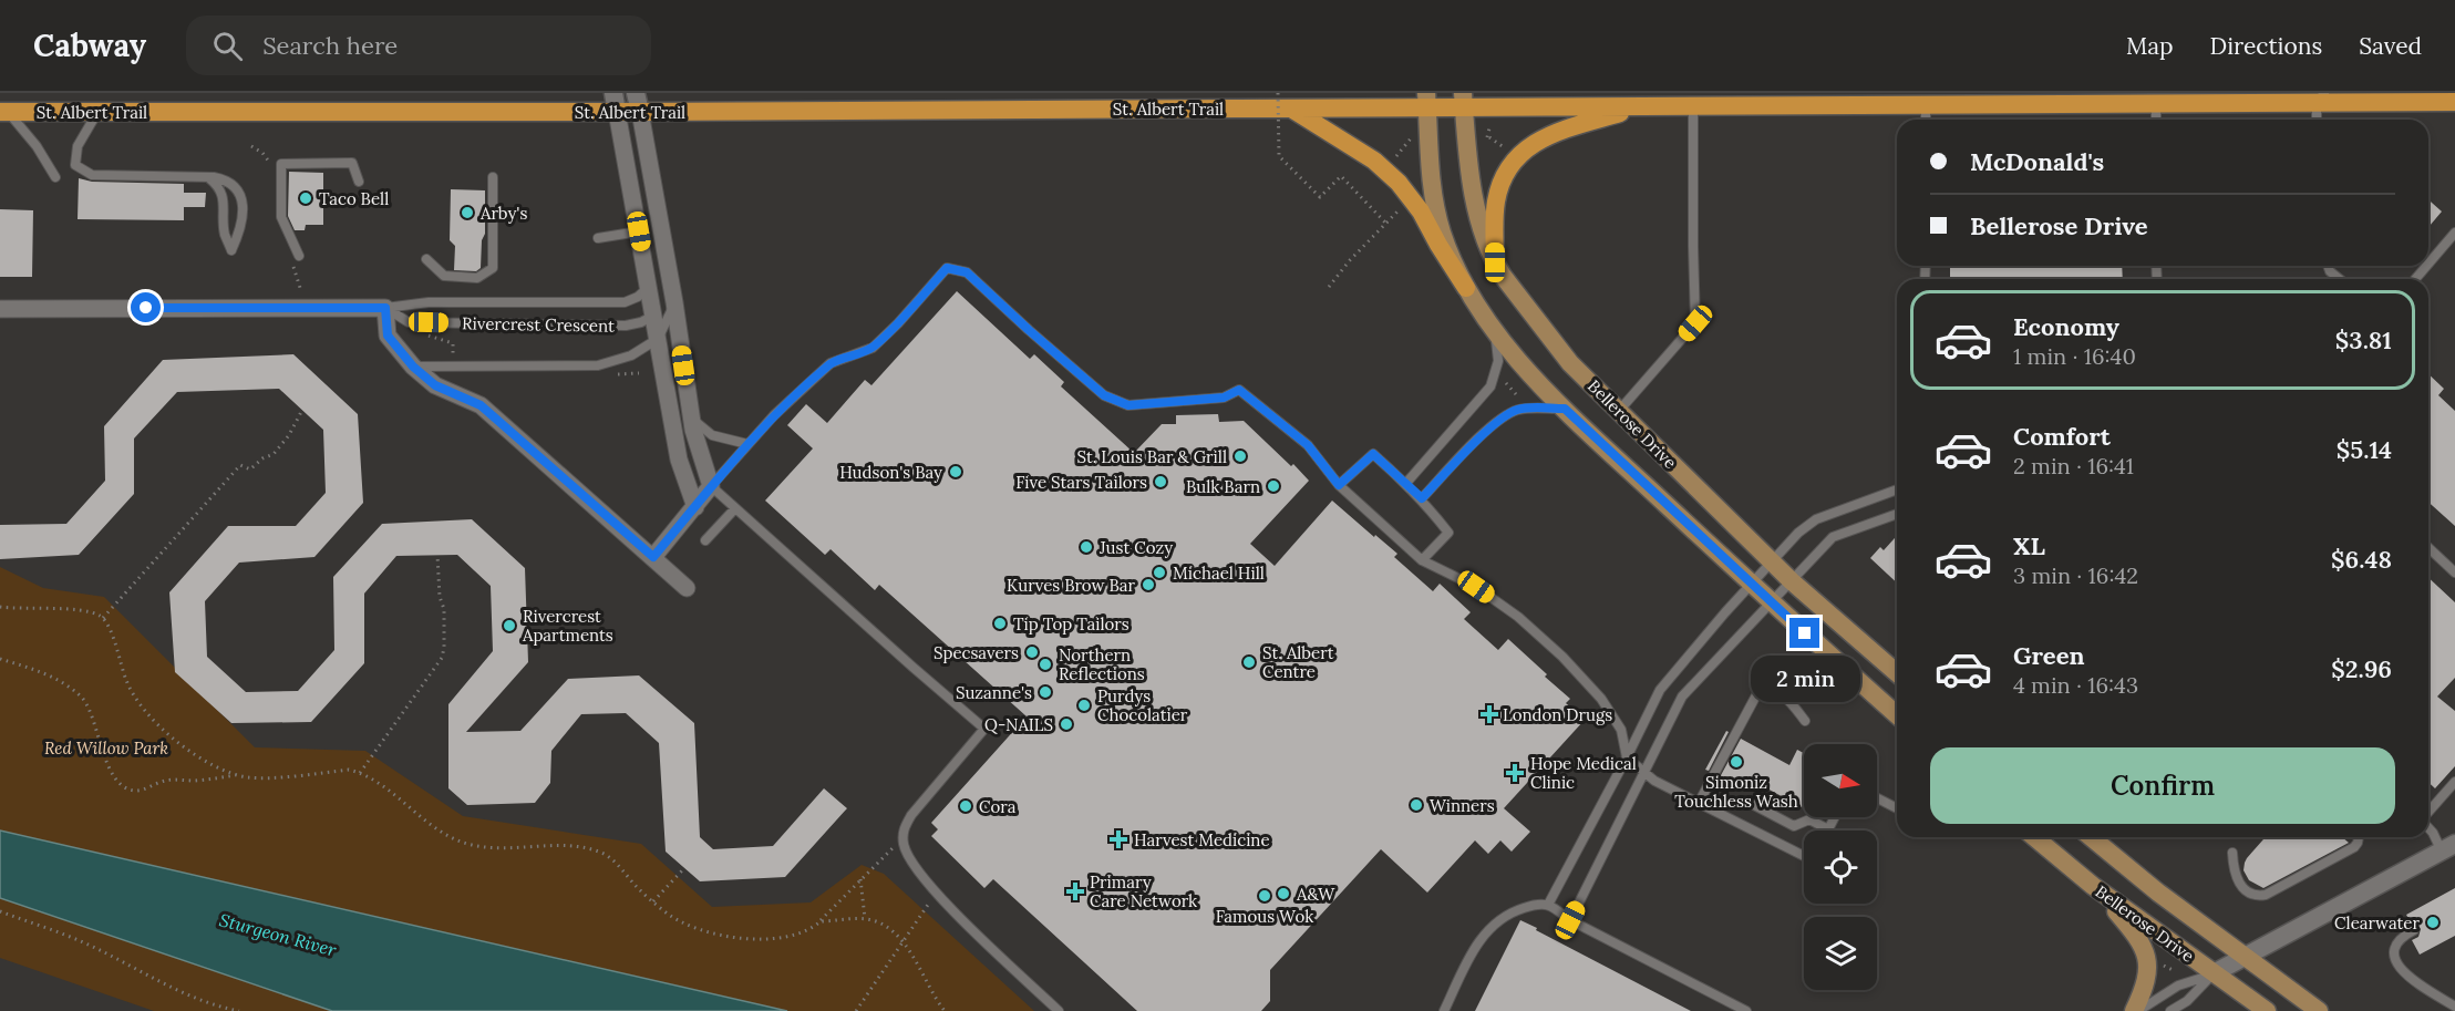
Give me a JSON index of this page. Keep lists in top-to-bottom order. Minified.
{"streets":{"main road":["St. Albert Trail","Bellerose Drive"],"street":["Rivercrest Crescent"]},"crossings":[["St. Albert Trail","Bellerose Drive"]],"water":["Sturgeon River"],"parks":["Red Willow Park"],"places":{"other":["Taco Bell","Arby's","St. Louis Bar & Grill","Hudson's Bay","Five Stars Tailors","Bulk Barn","Just Cozy","Michael Hill","Kurves Brow Bar","Tip Top Tailors","Rivercrest Apartments","Specsavers","St. Albert Centre","Northern Reflections","Suzanne's","Purdys Chocolatier","Q-NAILS","Simoniz Touchless Wash","Winners","Cora","A&W","Famous Wok","Clearwater"],"health":["London Drugs","Hope Medical Clinic","Harvest Medicine","Primary Care Network"]},"north":"right","page":{"header":"Cabway","search":"Search here","nav":["Map","Directions","Saved"],"banner":["McDonald's","Bellerose Drive"],"list":[{"name":"Economy","note":"1 min · 16:40","value":"$3.81"},{"name":"Comfort","note":"2 min · 16:41","value":"$5.14"},{"name":"XL","note":"3 min · 16:42","value":"$6.48"},{"name":"Green","note":"4 min · 16:43","value":"$2.96"}],"bubble":"2 min","buttons":"Confirm"}}
